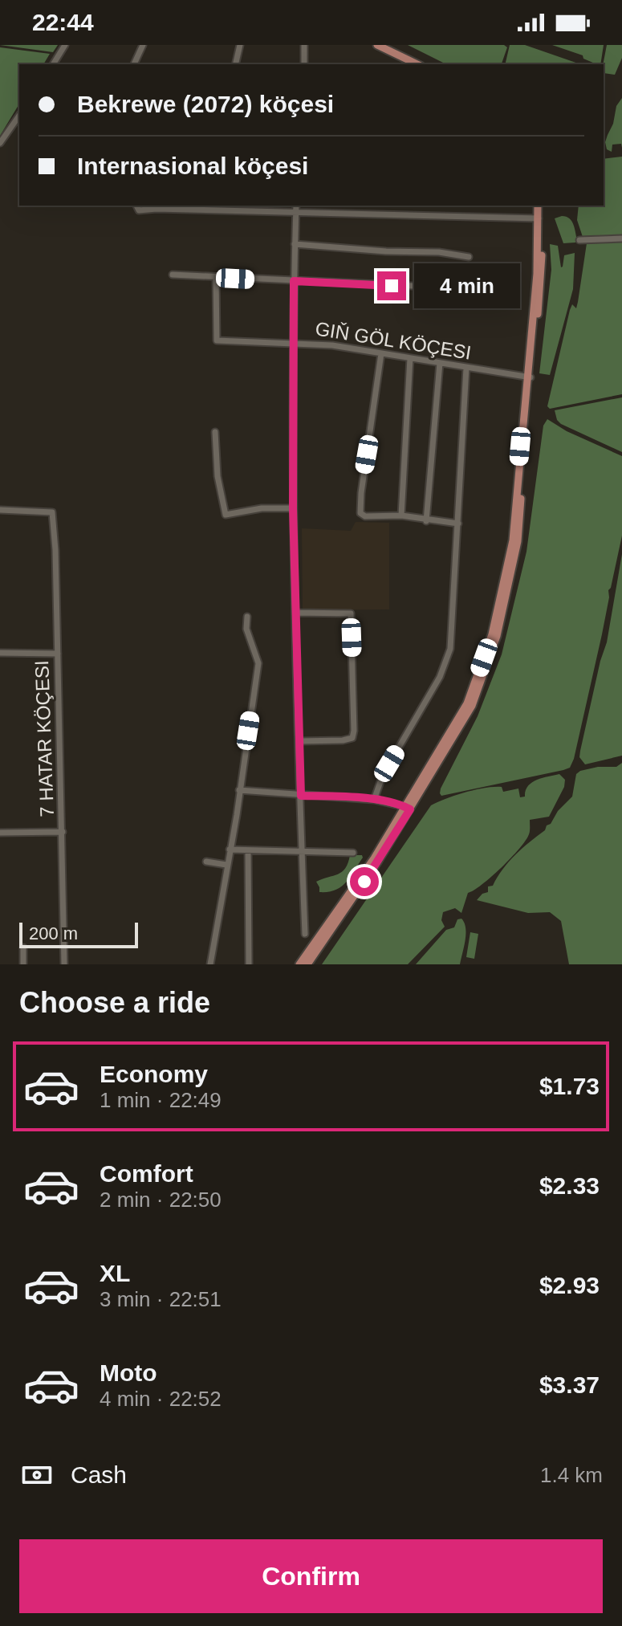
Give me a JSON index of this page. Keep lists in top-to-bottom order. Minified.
{"streets":{"street":["GIŇ GÖL KÖÇESI","7 HATAR KÖÇESI"]},"scale_bar":"200 m","page":{"status":"22:44","banner":["Bekrewe (2072) köçesi","Internasional köçesi"],"bubble":"4 min","scale":"200 m","heading":"Choose a ride","list":[{"name":"Economy","note":"1 min · 22:49","value":"$1.73"},{"name":"Comfort","note":"2 min · 22:50","value":"$2.33"},{"name":"XL","note":"3 min · 22:51","value":"$2.93"},{"name":"Moto","note":"4 min · 22:52","value":"$3.37"}],"pay":["Cash","1.4 km"],"buttons":"Confirm"}}
